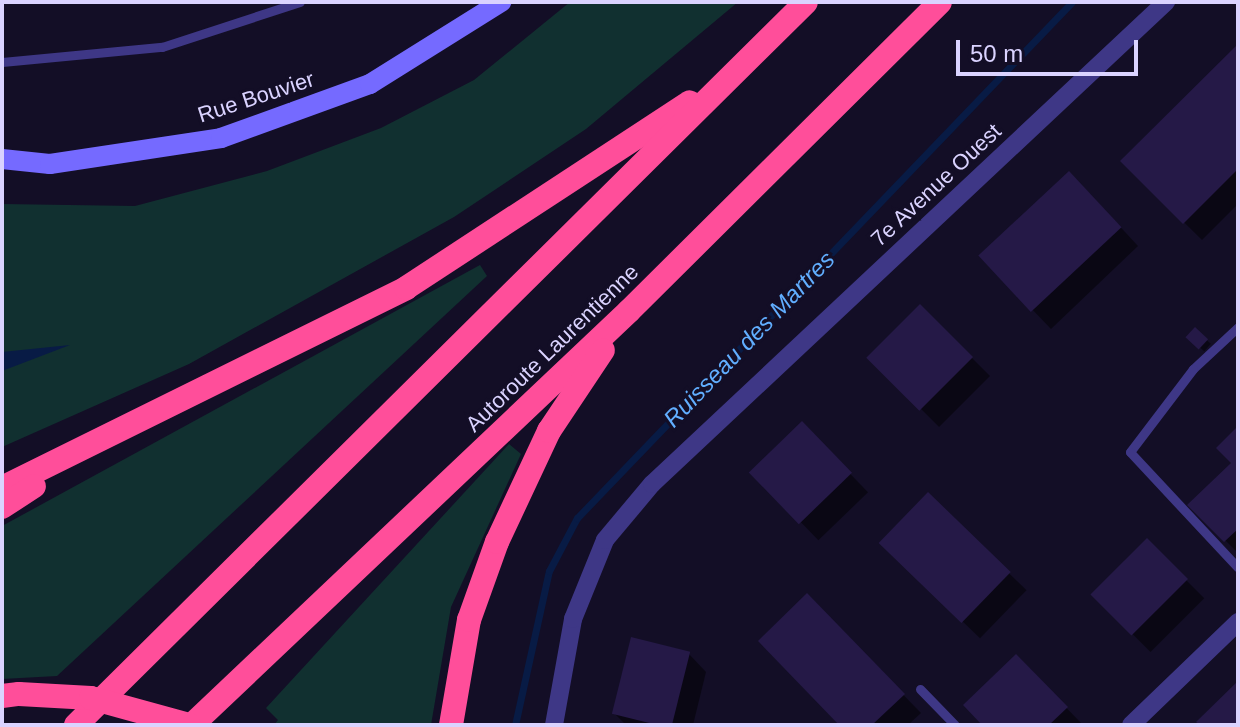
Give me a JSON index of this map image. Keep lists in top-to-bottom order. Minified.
{"streets":{"highway":["Autoroute Laurentienne"],"street":["Rue Bouvier","7e Avenue Ouest"]},"water":["Ruisseau des Martres"],"scale_bar":"50 m"}
